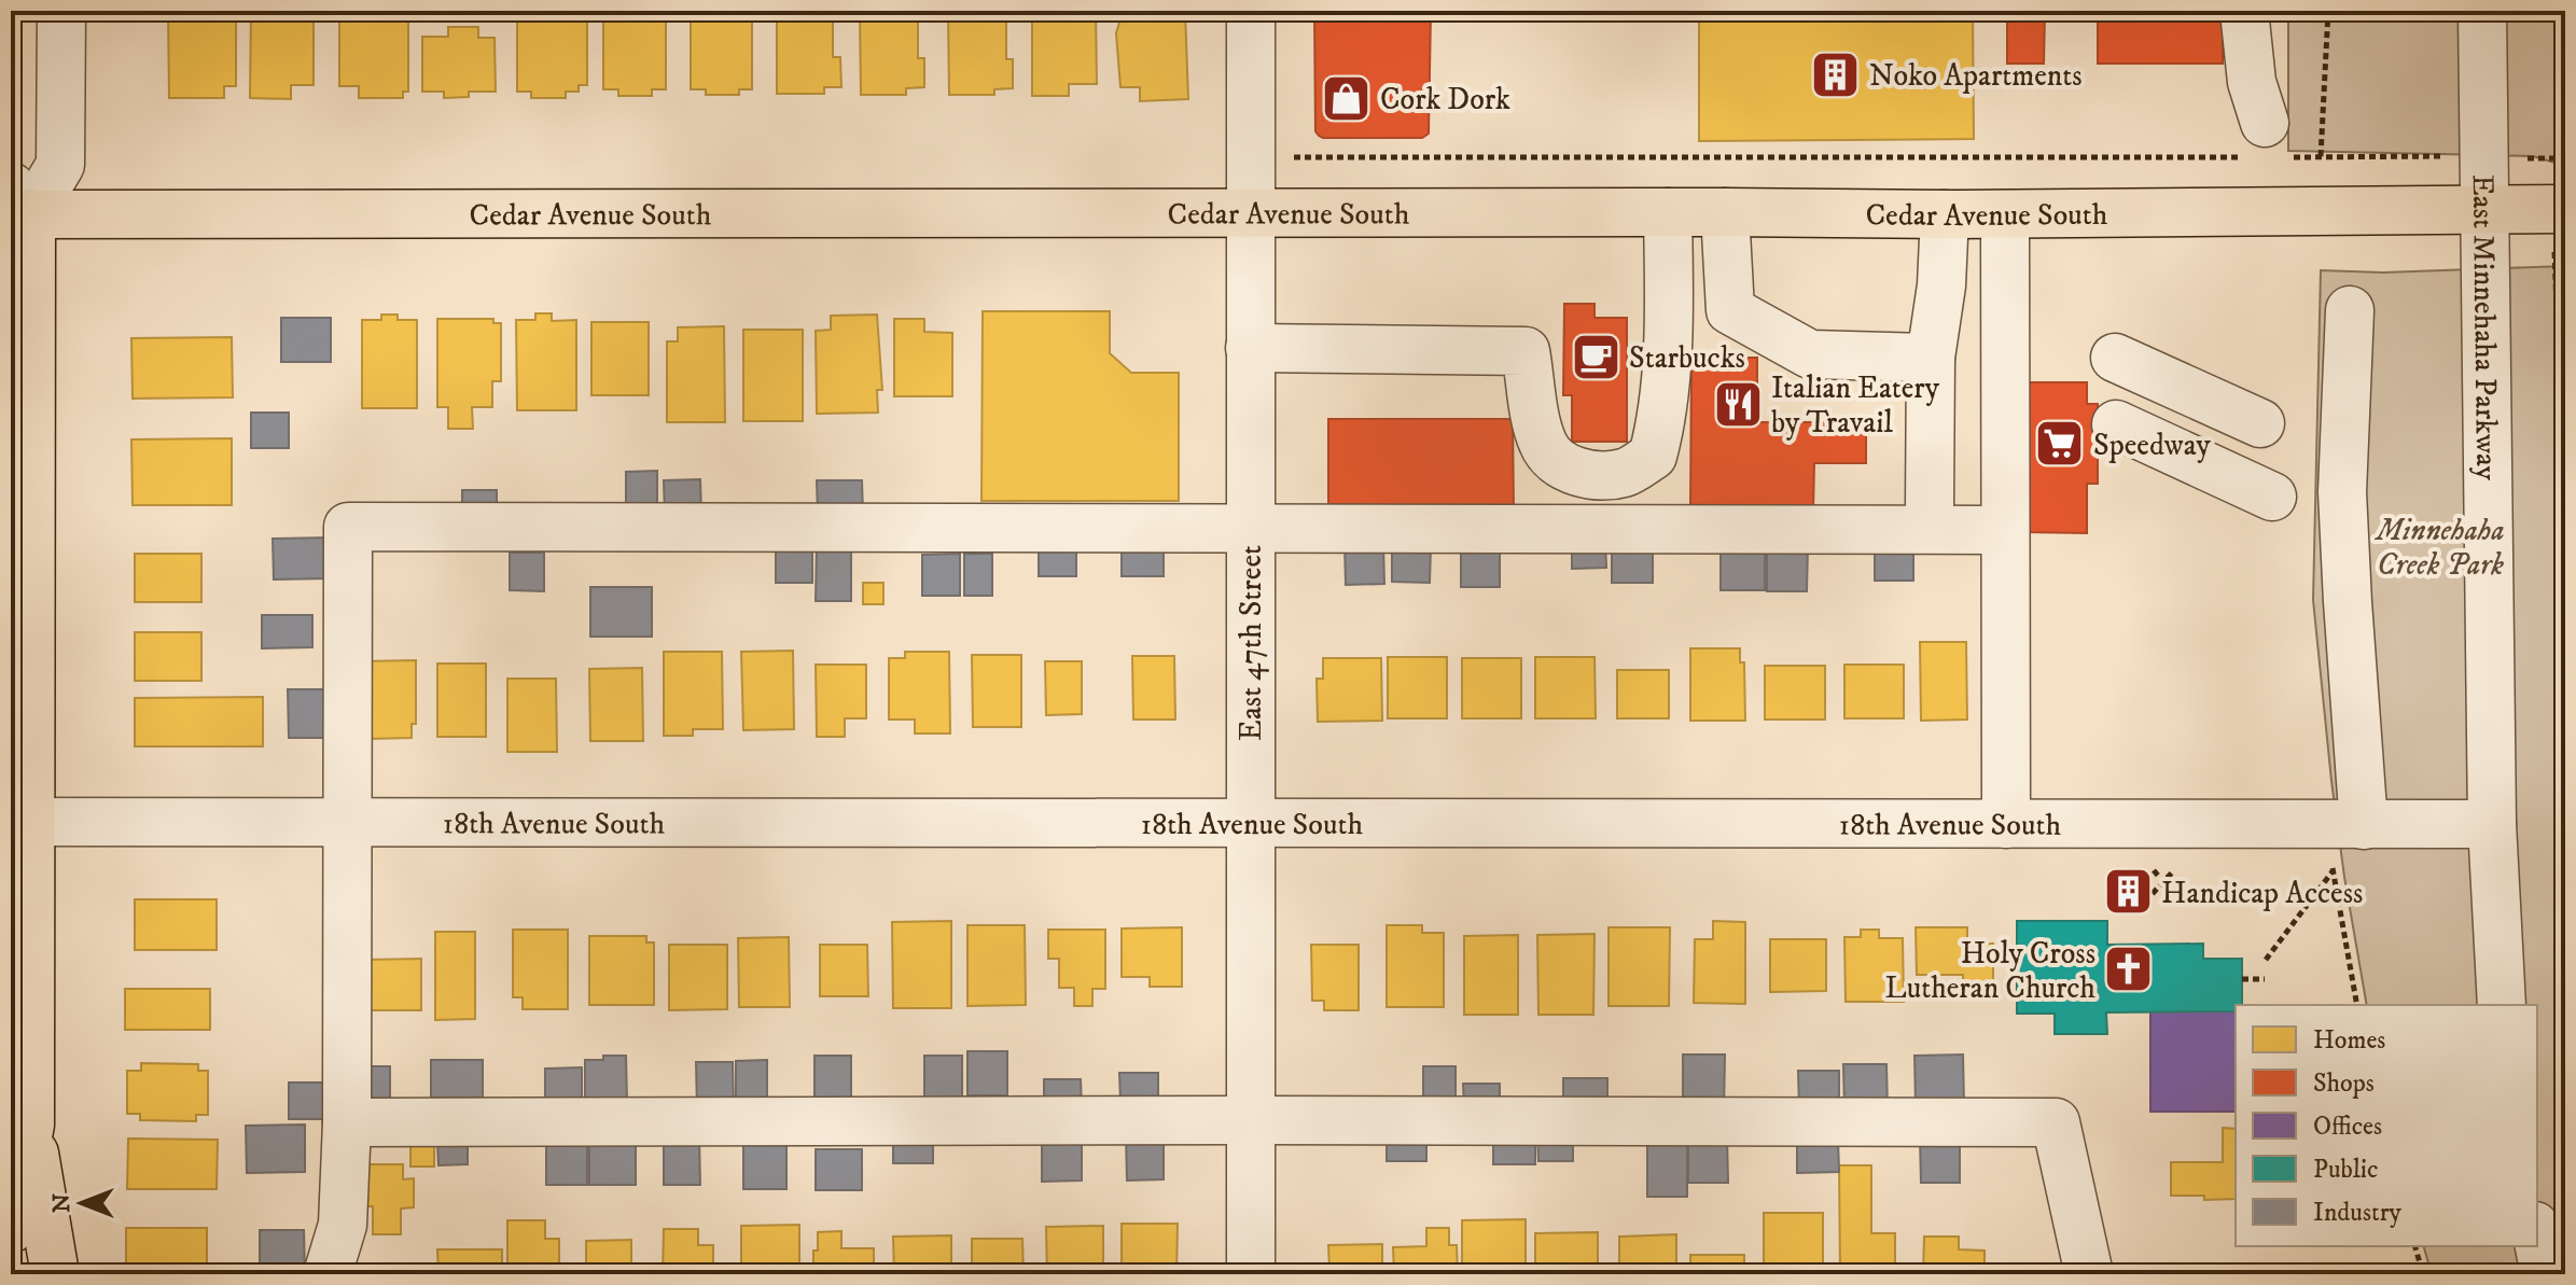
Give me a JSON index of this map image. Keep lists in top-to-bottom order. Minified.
{"streets":{"main road":["Cedar Avenue South"],"street":["East Minnehaha Parkway","East 47th Street","18th Avenue South"]},"crossings":[["Cedar Avenue South","East Minnehaha Parkway"],["Cedar Avenue South","East 47th Street"],["East Minnehaha Parkway","18th Avenue South"],["East 47th Street","18th Avenue South"]],"parks":["Minnehaha Creek Park"],"places":{"building":["Noko Apartments","Handicap Access"],"shop":["Cork Dork"],"cafe":["Starbucks"],"restaurant":["Italian Eatery by Travail"],"supermarket":["Speedway"],"church":["Holy Cross Lutheran Church"]},"legend":["Homes","Shops","Offices","Public","Industry"],"north":"left"}
